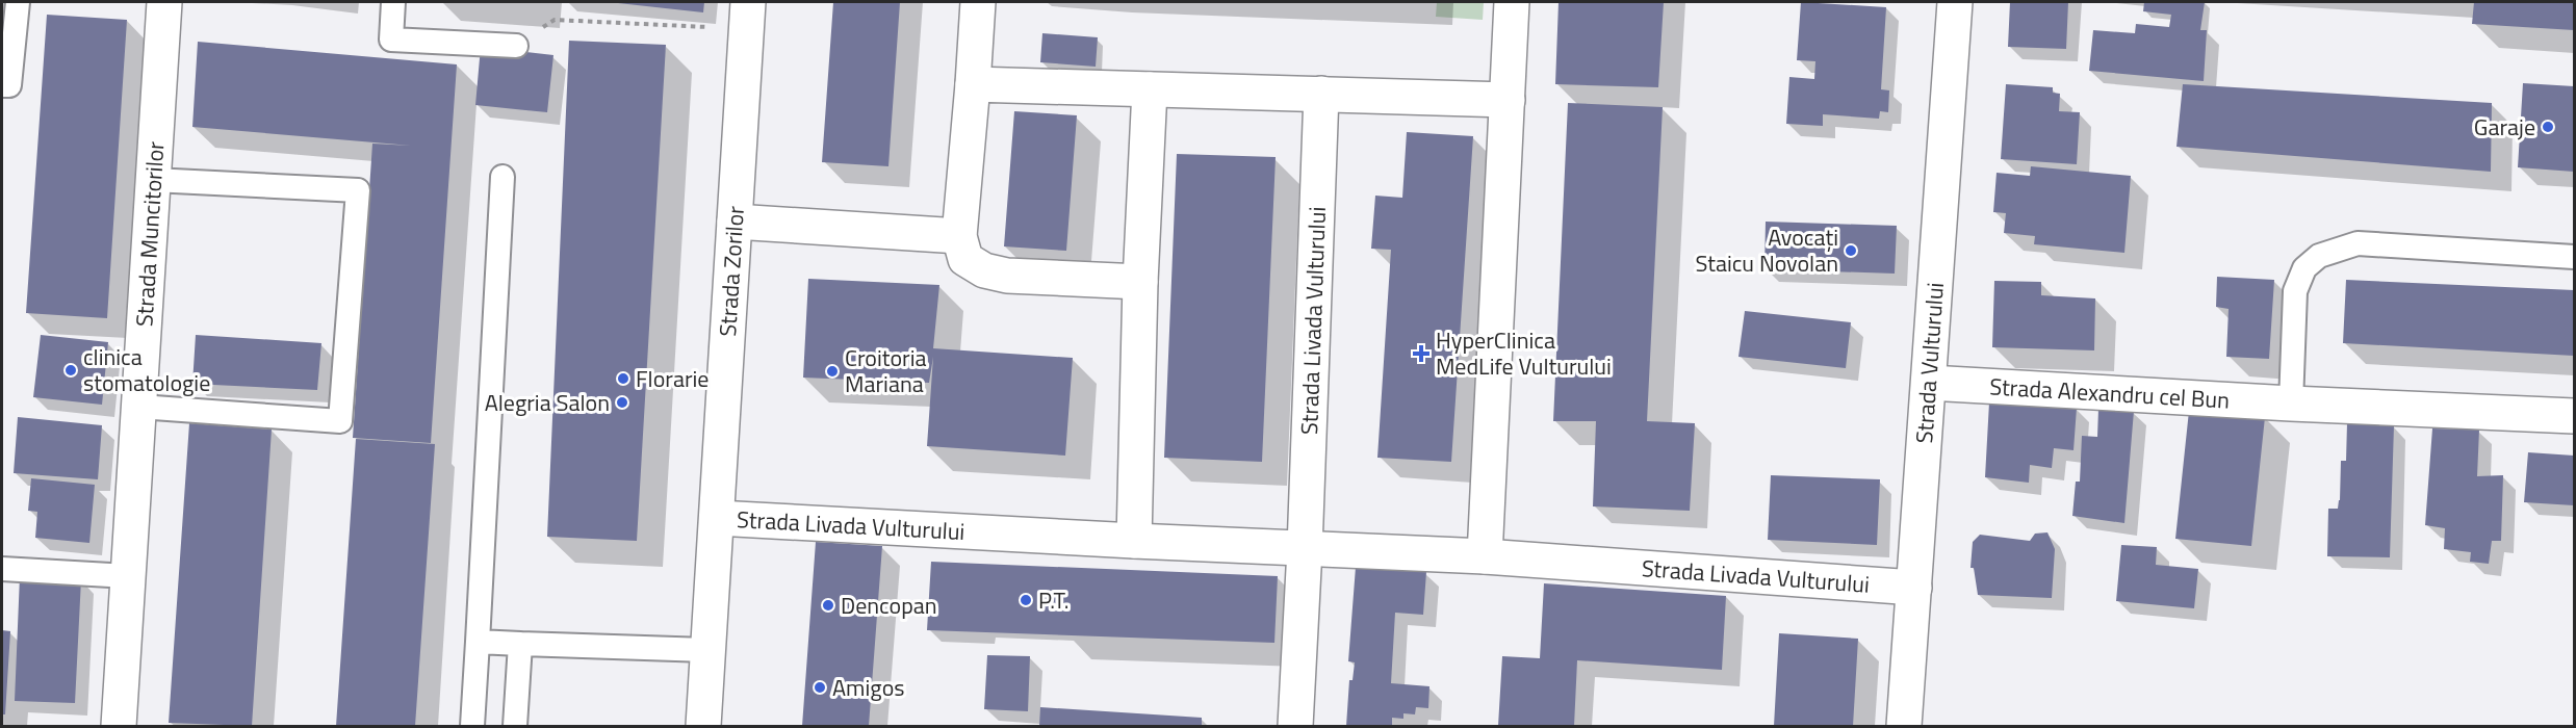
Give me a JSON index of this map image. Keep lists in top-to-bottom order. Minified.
{"streets":{"street":["Strada Muncitorilor","Strada Zorilor","Strada Livada Vulturului","Strada Vulturului","Strada Alexandru cel Bun"]},"crossings":[["Strada Zorilor","Strada Livada Vulturului"],["Strada Livada Vulturului","Strada Vulturului"],["Strada Vulturului","Strada Alexandru cel Bun"]],"places":{"other":["Garaje","Avocați Staicu Novolan","clinica stomatologie","Croitoria Mariana","Florarie","Alegria Salon","P.T.","Dencopan","Amigos"],"health":["HyperClinica MedLife Vulturului"]}}
